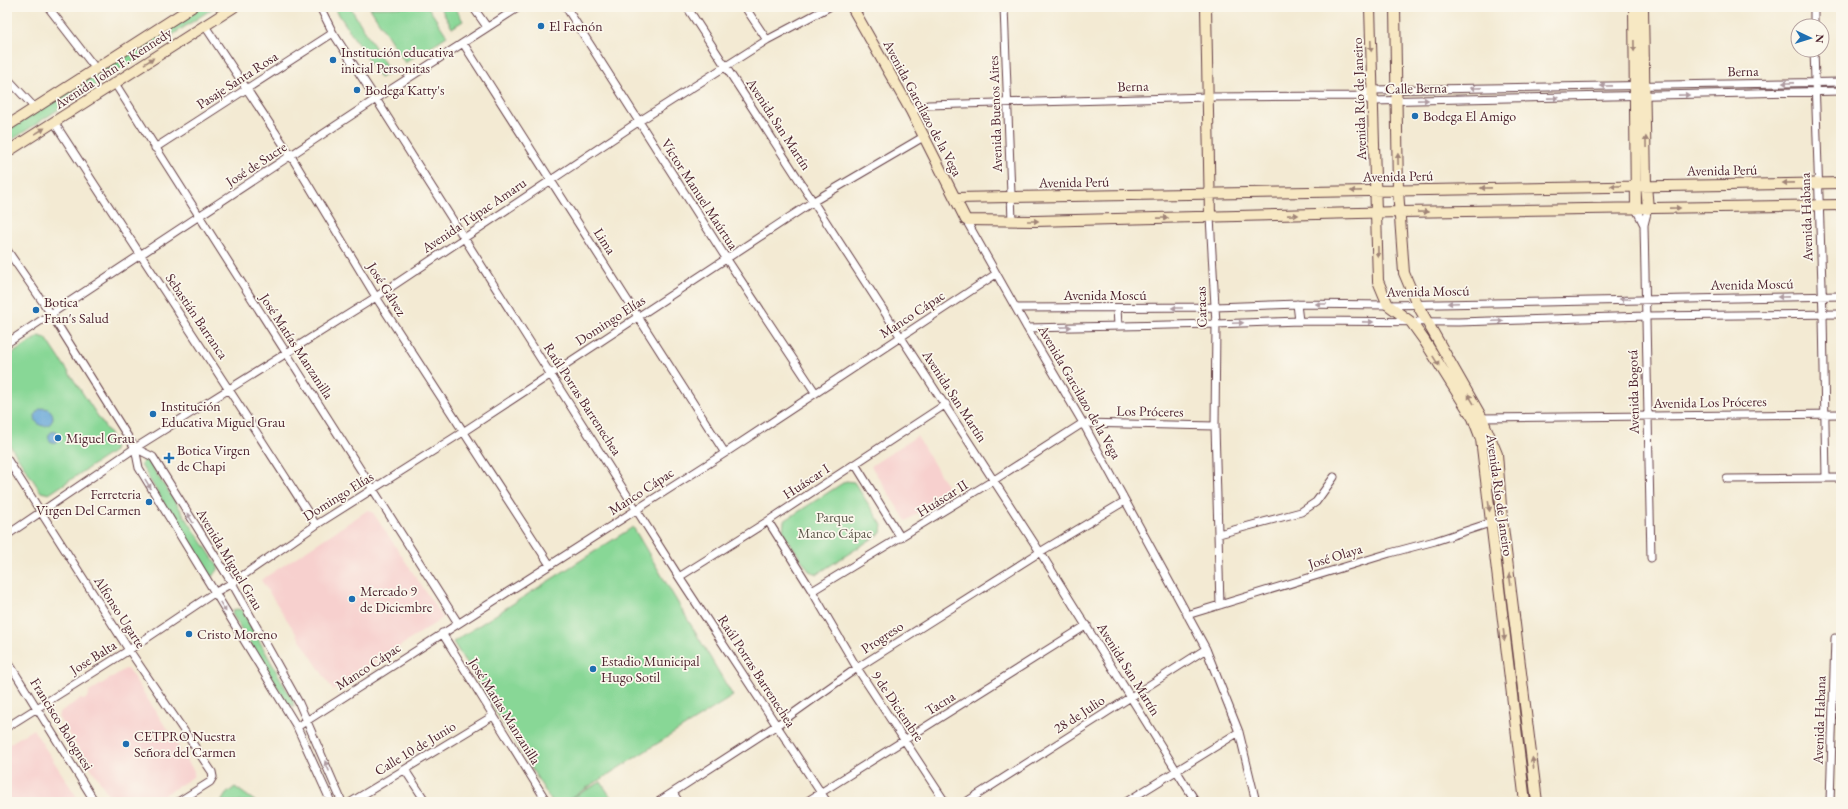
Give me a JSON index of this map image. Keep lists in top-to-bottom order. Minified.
{"streets":{"street":["Avenida John F. Kennedy","Berna","Pasaje Santa Rosa","Calle Berna","Avenida Río de Janeiro","Avenida Garcilazo de la Vega","Avenida Buenos Aires","Avenida San Martín","José de Sucre","Avenida Perú","Víctor Manuel Maúrtua","Avenida Túpac Amaru","Avenida Habana","Lima","Avenida Moscú","José Gálvez","Caracas","Manco Cápac","Sebastián Barranca","Domingo Elías","José Matías Manzanilla","Avenida Bogotá","Raúl Porras Barrenechea","Avenida Los Próceres","Los Próceres","Huáscar I","Huáscar II","José Olaya","Avenida Miguel Grau","Alfonso Ugarte","Progreso","Jose Balta","Tacna","9 de Diciembre","28 de Julio","Francisco Bolognesi","Calle 10 de Junio"]},"crossings":[["Avenida John F. Kennedy","José Gálvez"],["Avenida John F. Kennedy","Sebastián Barranca"],["Avenida John F. Kennedy","José Matías Manzanilla"],["Berna","Calle Berna"],["Berna","Avenida Garcilazo de la Vega"],["Berna","Avenida Buenos Aires"],["Berna","Avenida Habana"],["Berna","Caracas"],["Pasaje Santa Rosa","José Gálvez"],["Pasaje Santa Rosa","José Matías Manzanilla"],["Pasaje Santa Rosa","Raúl Porras Barrenechea"],["Calle Berna","Avenida Río de Janeiro"],["Avenida Río de Janeiro","Avenida Perú"],["Avenida Río de Janeiro","Avenida Moscú"],["Avenida Río de Janeiro","Avenida Los Próceres"],["Avenida Río de Janeiro","José Olaya"],["Avenida Garcilazo de la Vega","Avenida Perú"],["Avenida Garcilazo de la Vega","Avenida Moscú"],["Avenida Garcilazo de la Vega","Manco Cápac"],["Avenida Garcilazo de la Vega","Domingo Elías"],["Avenida Garcilazo de la Vega","Los Próceres"],["Avenida Garcilazo de la Vega","Huáscar II"],["Avenida Garcilazo de la Vega","José Olaya"],["Avenida Garcilazo de la Vega","Progreso"],["Avenida Garcilazo de la Vega","28 de Julio"],["Avenida Buenos Aires","Avenida Perú"],["Avenida San Martín","Avenida Túpac Amaru"],["Avenida San Martín","Manco Cápac"],["Avenida San Martín","Domingo Elías"],["Avenida San Martín","Huáscar I"],["Avenida San Martín","Huáscar II"],["Avenida San Martín","Progreso"],["Avenida San Martín","Tacna"],["Avenida San Martín","28 de Julio"],["José de Sucre","Lima"],["José de Sucre","José Gálvez"],["José de Sucre","Sebastián Barranca"],["José de Sucre","José Matías Manzanilla"],["José de Sucre","Raúl Porras Barrenechea"],["Avenida Perú","Avenida Habana"],["Avenida Perú","Caracas"],["Víctor Manuel Maúrtua","Avenida Túpac Amaru"],["Víctor Manuel Maúrtua","Manco Cápac"],["Víctor Manuel Maúrtua","Domingo Elías"],["Avenida Túpac Amaru","Lima"],["Avenida Túpac Amaru","José Gálvez"],["Avenida Túpac Amaru","Sebastián Barranca"],["Avenida Túpac Amaru","José Matías Manzanilla"],["Avenida Túpac Amaru","Raúl Porras Barrenechea"],["Avenida Túpac Amaru","Avenida Miguel Grau"],["Avenida Túpac Amaru","Alfonso Ugarte"],["Avenida Habana","Avenida Moscú"],["Avenida Habana","Avenida Los Próceres"],["Lima","Manco Cápac"],["Lima","Domingo Elías"],["Avenida Moscú","Caracas"],["Avenida Moscú","Avenida Bogotá"],["José Gálvez","Manco Cápac"],["José Gálvez","Domingo Elías"],["Caracas","Los Próceres"],["Caracas","José Olaya"],["Manco Cápac","José Matías Manzanilla"],["Manco Cápac","Raúl Porras Barrenechea"],["Manco Cápac","Avenida Miguel Grau"],["Sebastián Barranca","Domingo Elías"],["Domingo Elías","José Matías Manzanilla"],["Domingo Elías","Raúl Porras Barrenechea"],["Domingo Elías","Avenida Miguel Grau"],["Domingo Elías","Jose Balta"],["José Matías Manzanilla","Calle 10 de Junio"],["Avenida Bogotá","Avenida Los Próceres"],["Raúl Porras Barrenechea","Huáscar I"],["Raúl Porras Barrenechea","Progreso"],["Raúl Porras Barrenechea","Tacna"],["Los Próceres","Huáscar II"],["Huáscar I","9 de Diciembre"],["Huáscar II","9 de Diciembre"],["Avenida Miguel Grau","Jose Balta"],["Alfonso Ugarte","Jose Balta"],["Progreso","9 de Diciembre"],["Jose Balta","Francisco Bolognesi"],["Tacna","9 de Diciembre"]],"parks":["Parque Manco Cápac"],"places":{"other":["El Faenón","Institución educativa inicial Personitas","Bodega Katty's","Bodega El Amigo","Botica Fran's Salud","Institución Educativa Miguel Grau","Miguel Grau","Ferreteria Virgen Del Carmen","Mercado 9 de Diciembre","Cristo Moreno","Estadio Municipal Hugo Sotil","CETPRO Nuestra Señora del Carmen"],"health":["Botica Virgen de Chapi"]},"north":"right"}
